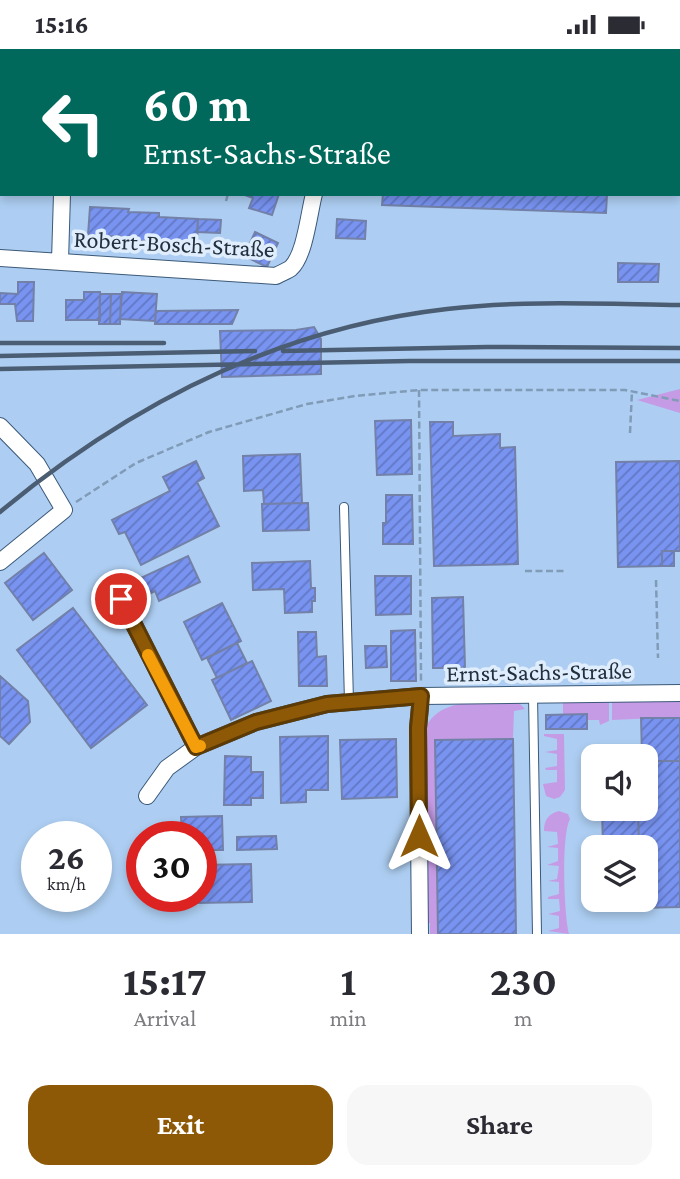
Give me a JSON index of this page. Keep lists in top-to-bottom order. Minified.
{"streets":{"street":["Robert-Bosch-Straße","Ernst-Sachs-Straße"]},"page":{"status":"15:16","turn":["60 m","Ernst-Sachs-Straße"],"speed":"26 km/h","limit":"30","eta":["15:17","Arrival","1","min","230","m"],"buttons":["Exit","Share"]}}
